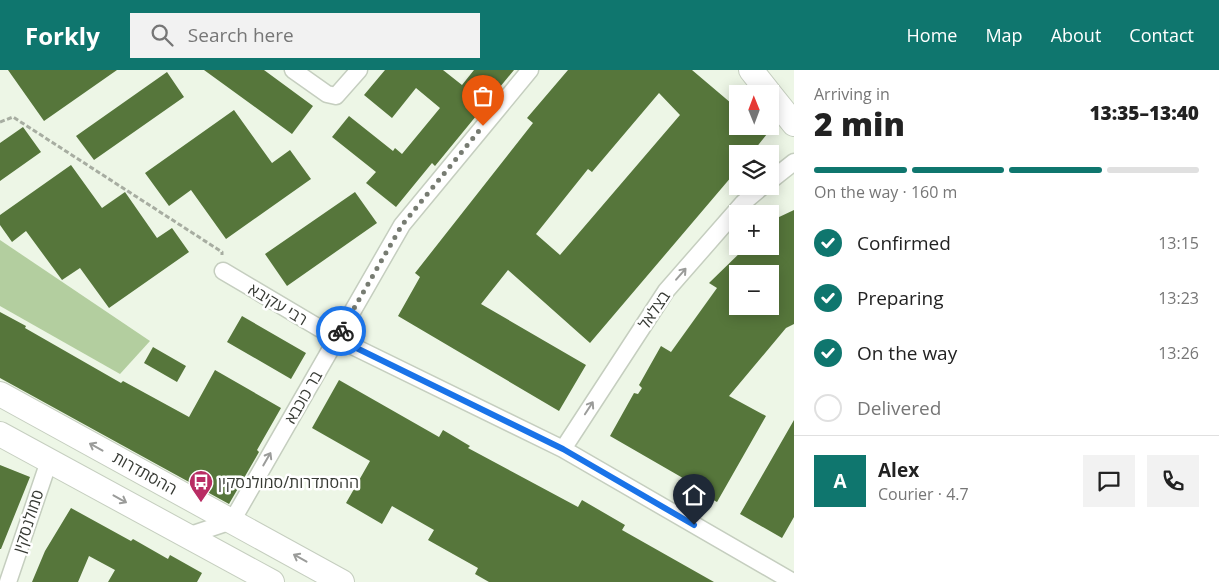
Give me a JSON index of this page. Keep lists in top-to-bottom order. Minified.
{"streets":{"street":["רבי עקיבא","בצלאל","בר כוכבא","ההסתדרות","סמולנסקין"]},"crossings":[["רבי עקיבא","בצלאל"],["רבי עקיבא","בר כוכבא"],["בר כוכבא","ההסתדרות"]],"one_way":["בצלאל","בר כוכבא"],"places":{"bus stop":["ההסתדרות/סמולנסקין"]},"north":"top","page":{"header":"Forkly","search":"Search here","nav":["Home","Map","About","Contact"],"heading":["2 min","Arriving in","13:35–13:40"],"panel":["Alex","Courier · 4.7"],"map_buttons":["+","−"],"bar":"On the way · 160 m","list":[["Confirmed","13:15"],["Preparing","13:23"],["On the way","13:26"],"Delivered"],"round":"A"}}
